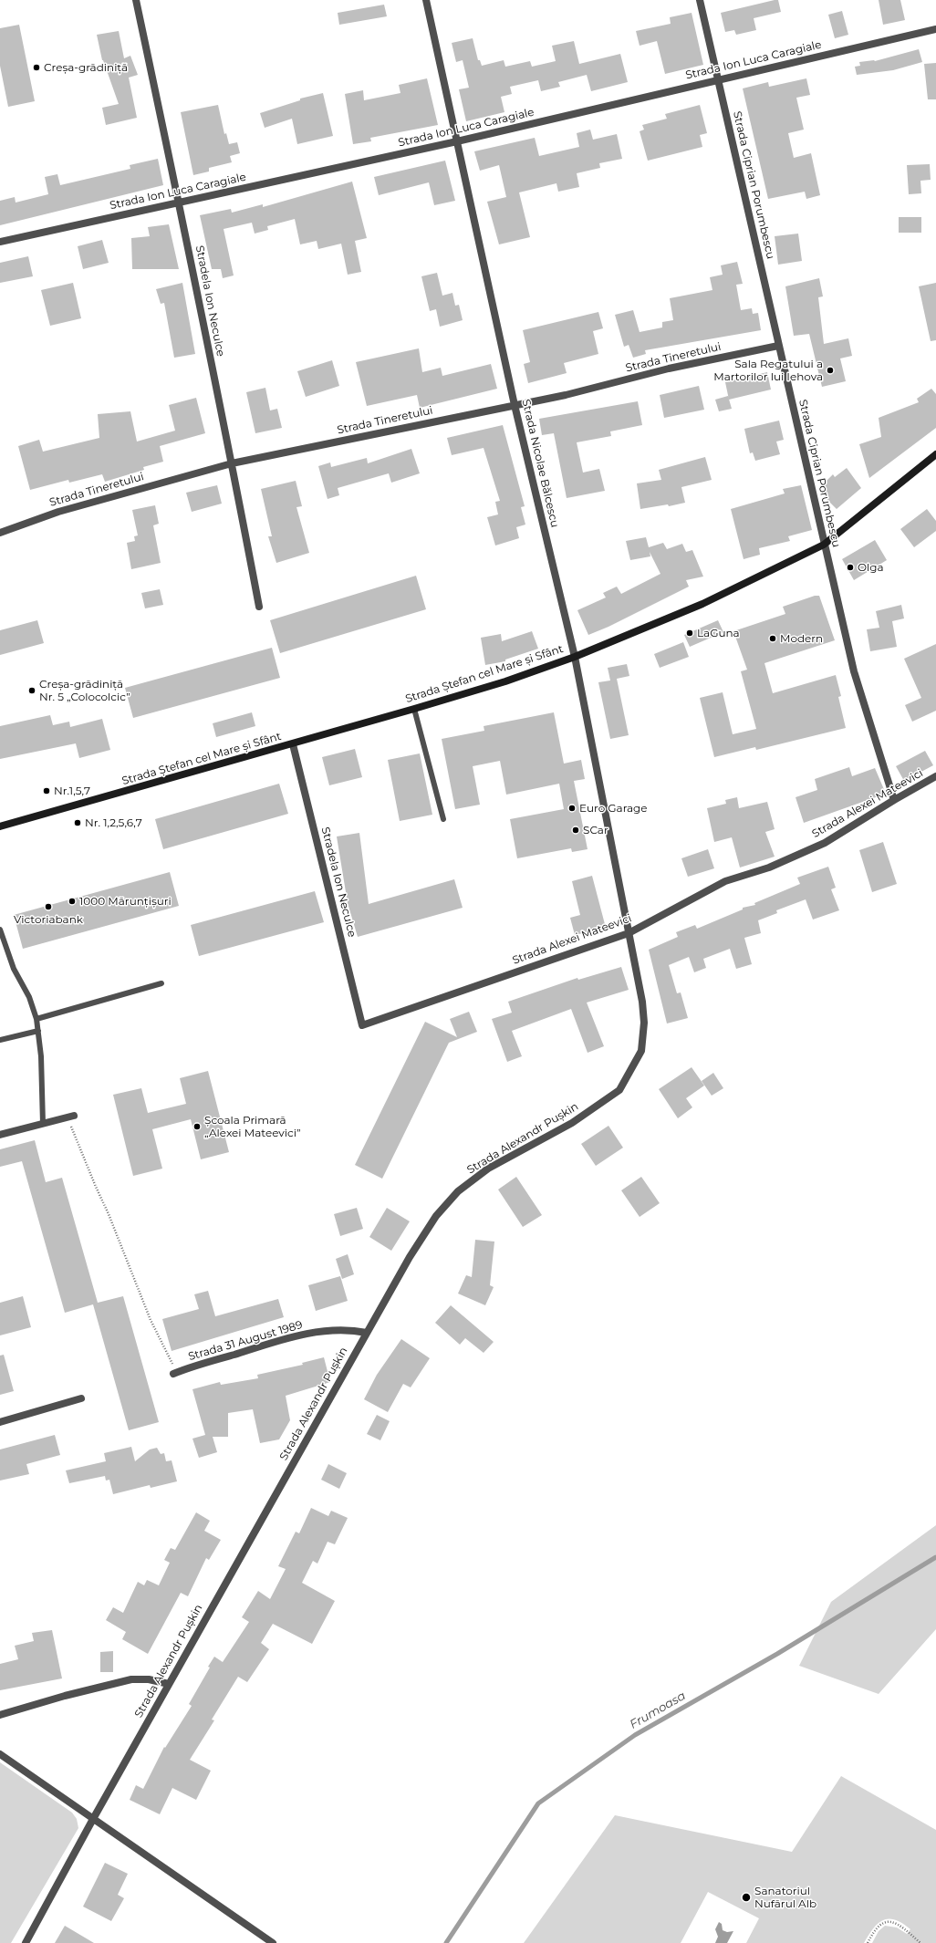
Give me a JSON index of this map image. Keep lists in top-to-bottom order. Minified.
{"streets":{"main road":["Strada Ștefan cel Mare și Sfânt"],"street":["Strada Ion Luca Caragiale","Strada Ciprian Porumbescu","Stradela Ion Neculce","Strada Tineretului","Strada Nicolae Bălcescu","Strada Alexei Mateevici","Strada Alexandr Pușkin","Strada 31 August 1989"]},"crossings":[["Strada Ion Luca Caragiale","Strada Ciprian Porumbescu"],["Strada Ion Luca Caragiale","Stradela Ion Neculce"],["Strada Ion Luca Caragiale","Strada Nicolae Bălcescu"],["Strada Ciprian Porumbescu","Strada Tineretului"],["Strada Ciprian Porumbescu","Strada Ștefan cel Mare și Sfânt"],["Strada Ciprian Porumbescu","Strada Alexei Mateevici"],["Stradela Ion Neculce","Strada Tineretului"],["Stradela Ion Neculce","Strada Ștefan cel Mare și Sfânt"],["Stradela Ion Neculce","Strada Alexei Mateevici"],["Strada Tineretului","Strada Nicolae Bălcescu"],["Strada Nicolae Bălcescu","Strada Ștefan cel Mare și Sfânt"],["Strada Nicolae Bălcescu","Strada Alexei Mateevici"],["Strada Nicolae Bălcescu","Strada Alexandr Pușkin"],["Strada Alexei Mateevici","Strada Alexandr Pușkin"],["Strada Alexandr Pușkin","Strada 31 August 1989"]],"water":["Frumoasa"],"places":["Creșa-grădiniță","Sala Regatului a Martorilor lui Iehova","Olga","LaGuna","Modern","Creșa-grădiniță Nr. 5 „Colocolcic”","Nr.1,5,7","Euro Garage","Nr. 1,2,5,6,7","SCar","1000 Mărunțișuri","Victoriabank","Școala Primară „Alexei Mateevici”","Sanatoriul Nufărul Alb"]}
